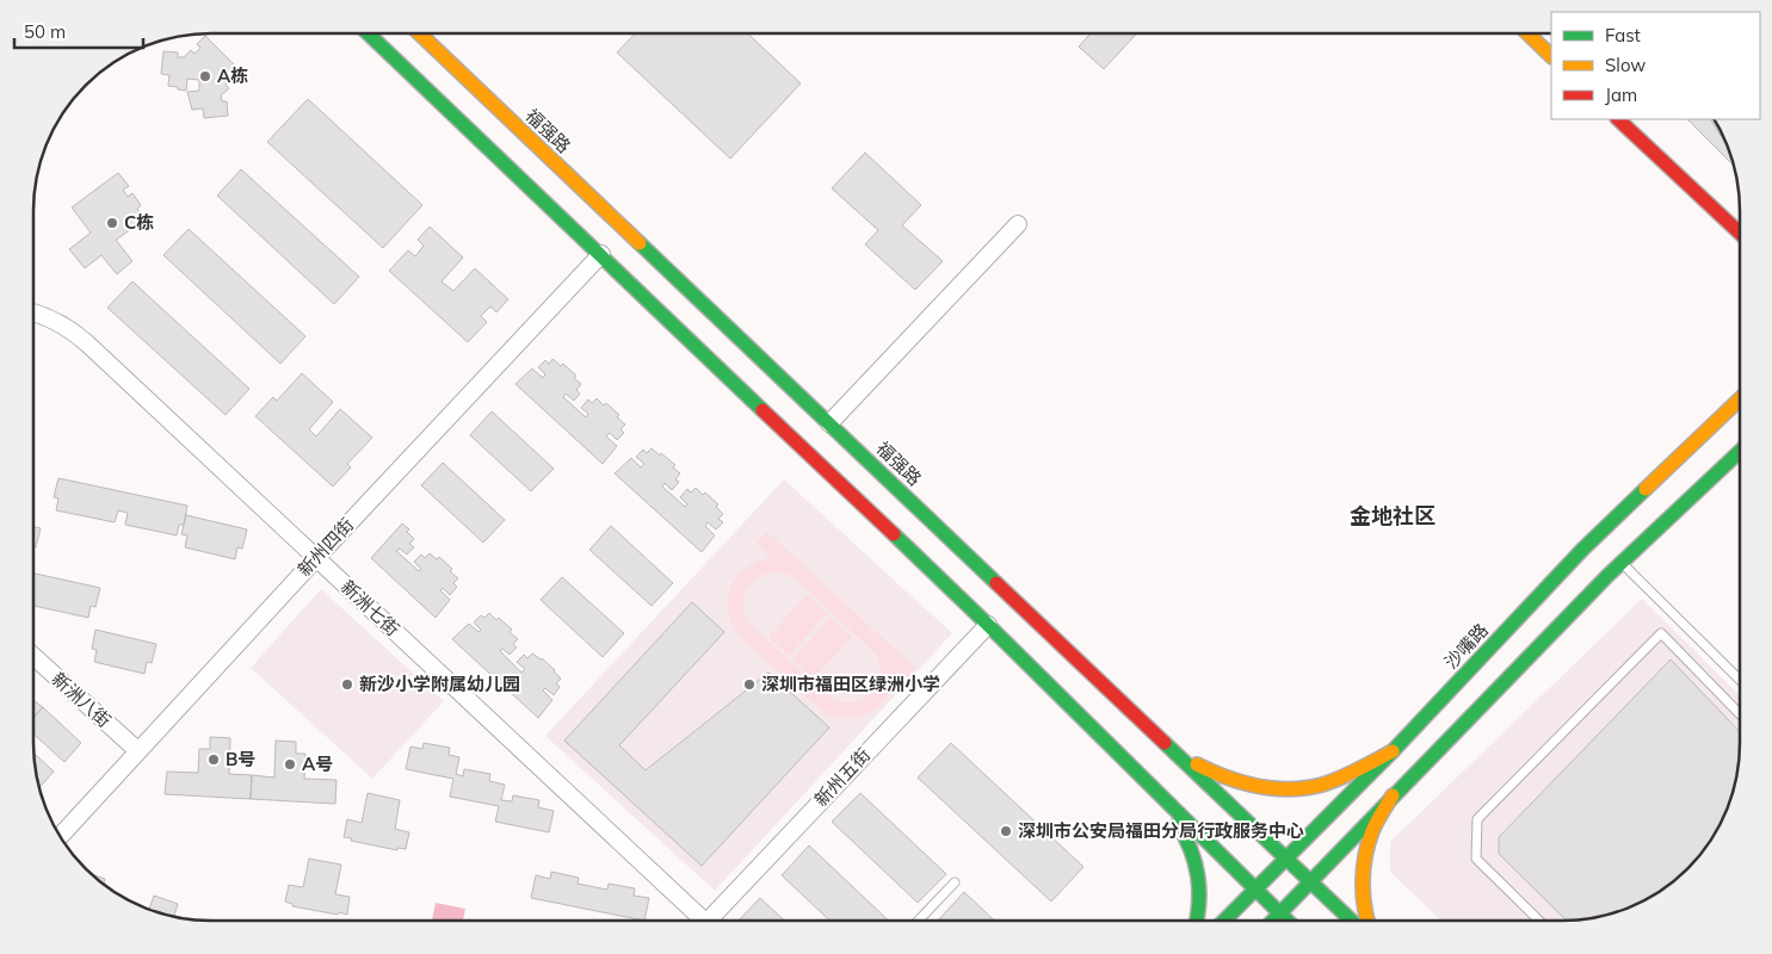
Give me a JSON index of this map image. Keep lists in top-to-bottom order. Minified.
{"streets":{"main road":["福强路","沙嘴路"],"street":["新州四街","新洲七街","新洲八街","新州五街"]},"crossings":[["福强路","沙嘴路"],["新州四街","新洲七街"],["新州四街","新洲八街"]],"districts":["金地社区"],"places":["A栋","C栋","新沙小学附属幼儿园","深圳市福田区绿洲小学","B号","A号","深圳市公安局福田分局行政服务中心"],"legend":["Fast","Slow","Jam"],"scale_bar":"50 m"}
